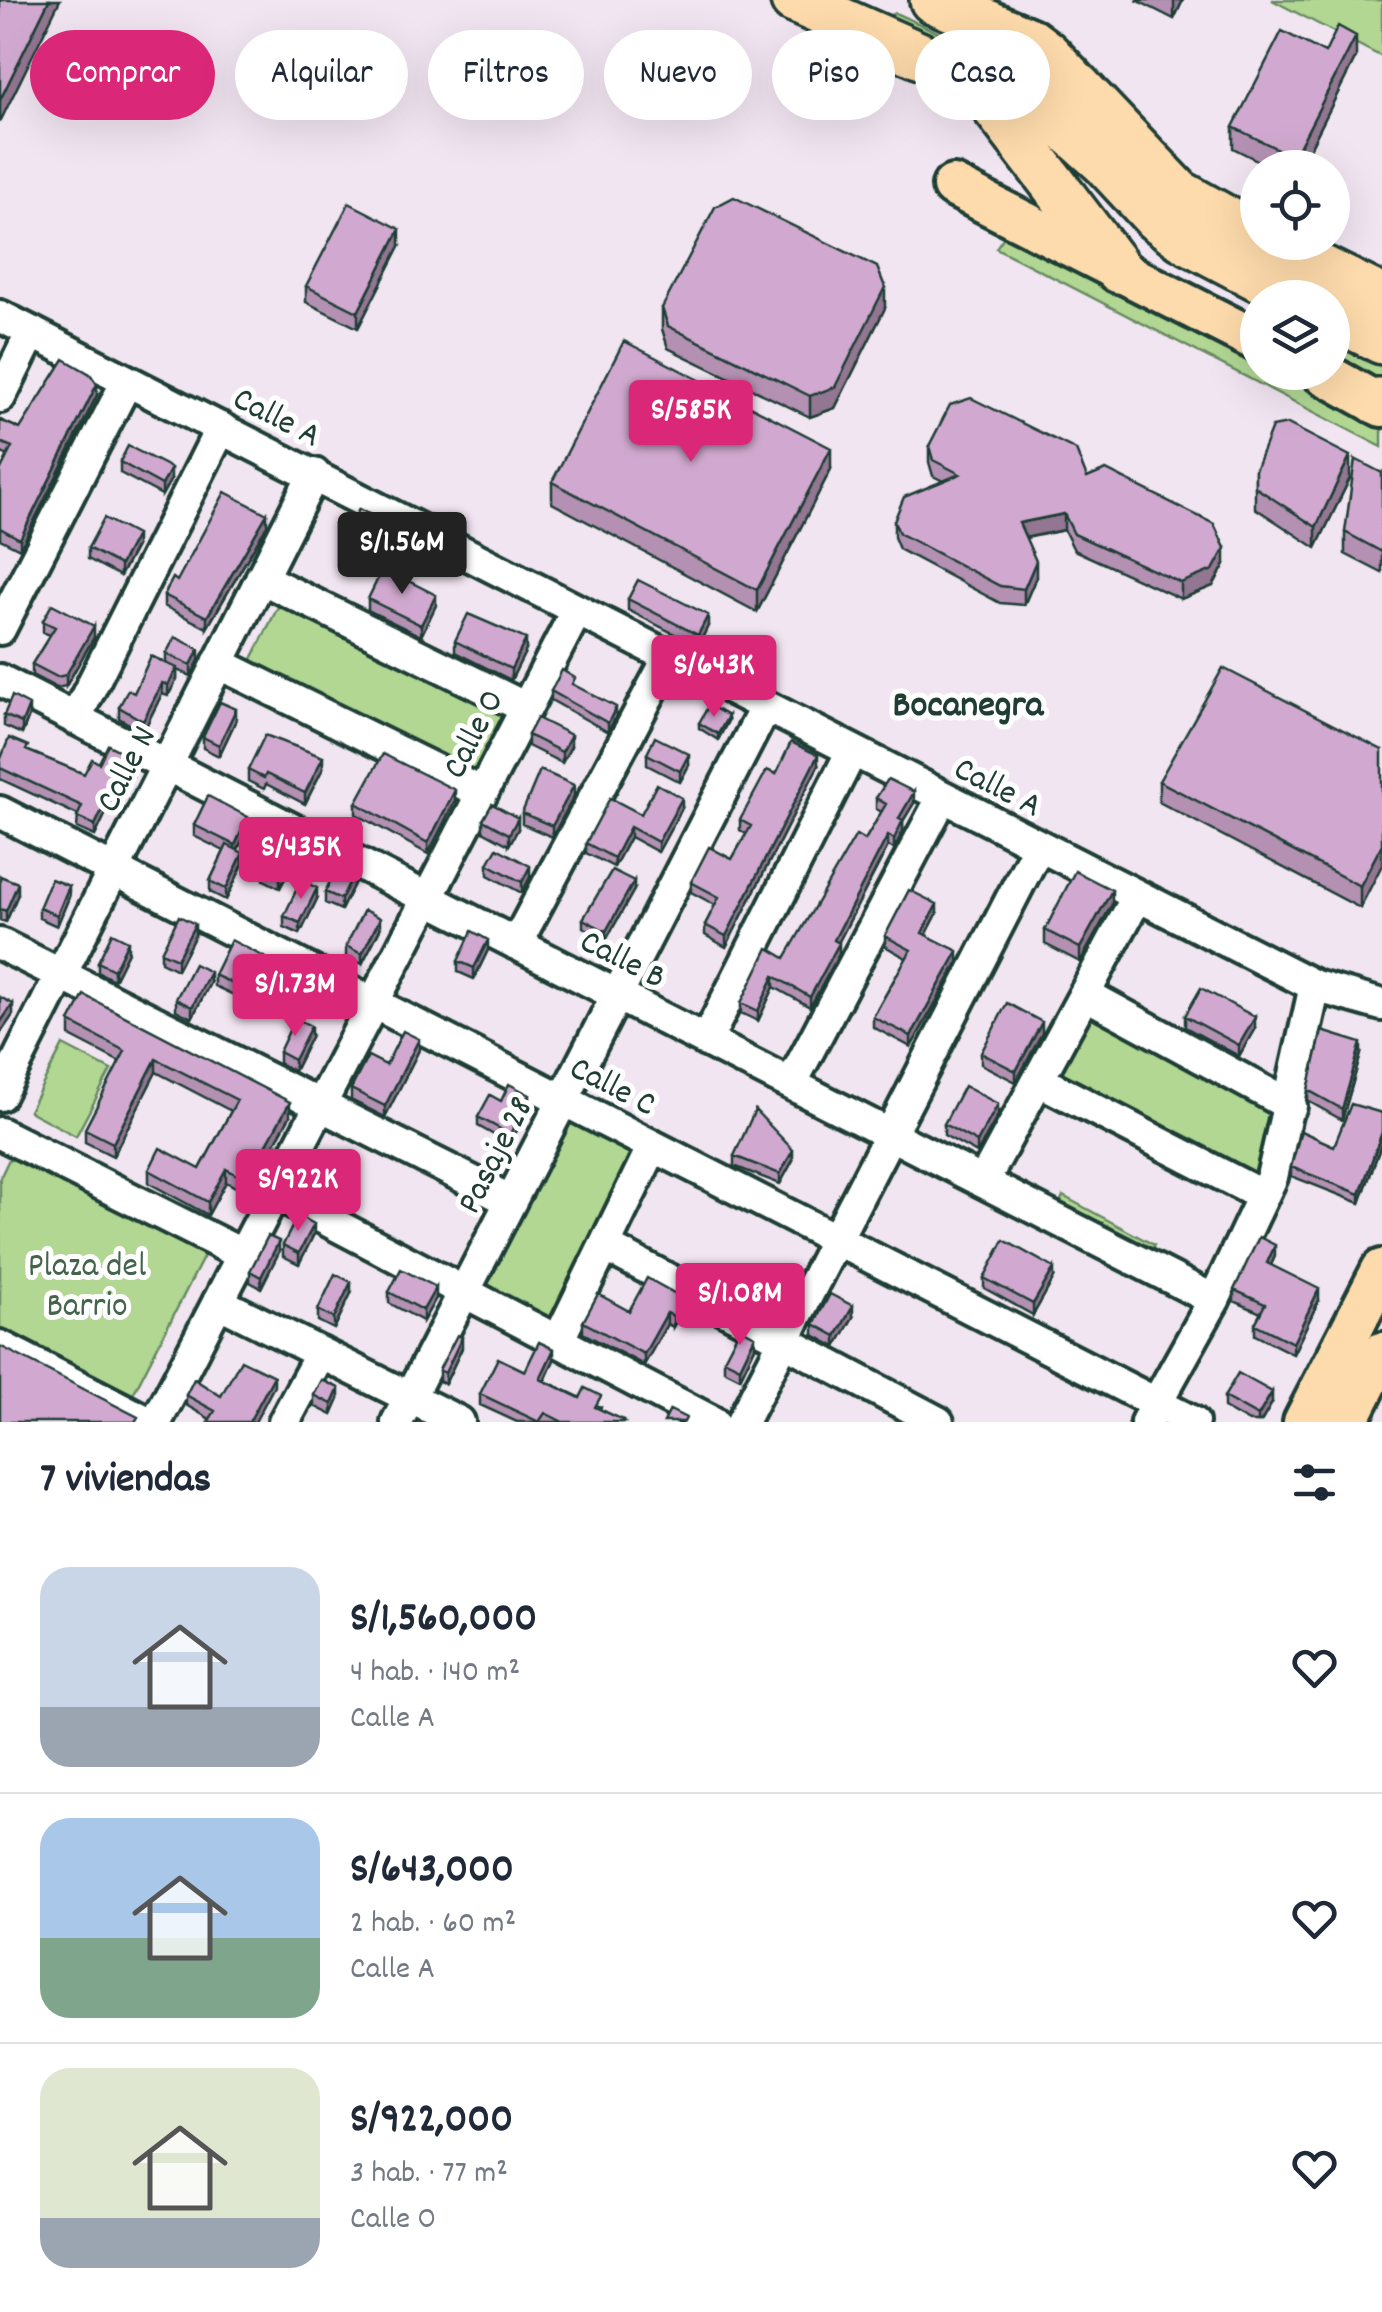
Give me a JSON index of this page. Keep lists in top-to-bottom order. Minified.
{"streets":{"street":["Calle A","Calle O","Calle N","Calle B","Calle C","Pasaje 28"]},"crossings":[["Calle A","Calle O"],["Calle A","Calle N"],["Calle A","Pasaje 28"],["Calle O","Calle B"],["Calle O","Calle C"],["Calle N","Calle B"],["Calle N","Calle C"],["Calle B","Pasaje 28"],["Calle C","Pasaje 28"]],"districts":["Bocanegra"],"parks":["Plaza del Barrio"],"page":{"chip":["Comprar","Alquilar","Filtros","Nuevo","Piso","Casa"],"price":["S/585K","S/1.56M","S/643K","S/435K","S/1.73M","S/922K","S/1.08M"],"heading":"7 viviendas","list":[{"name":"S/1,560,000","note":"4 hab. · 140 m² · Calle A"},{"name":"S/643,000","note":"2 hab. · 60 m² · Calle A"},{"name":"S/922,000","note":"3 hab. · 77 m² · Calle O"}]}}
